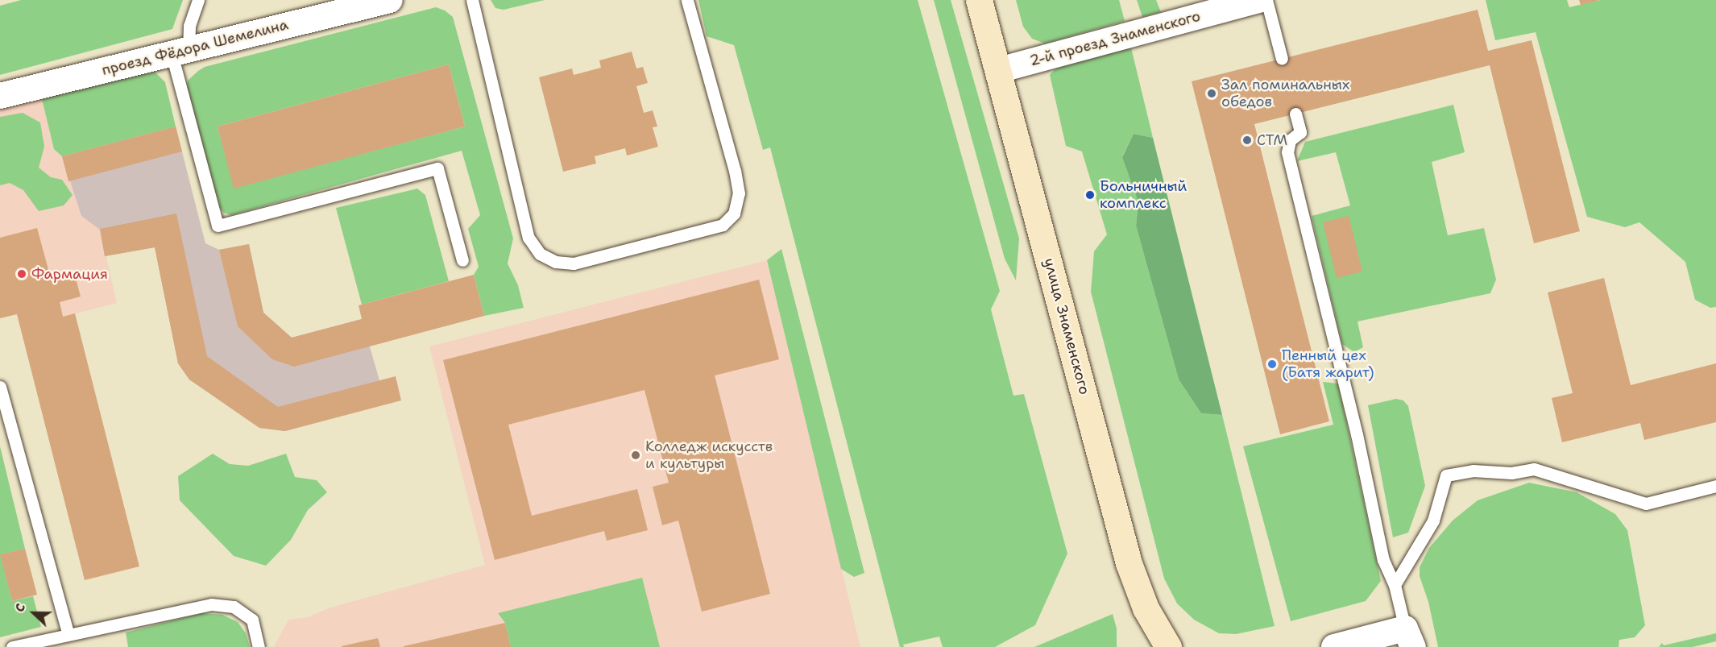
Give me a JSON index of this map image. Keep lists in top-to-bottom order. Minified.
{"streets":{"main road":["улица Знаменского"],"street":["2-й проезд Знаменского","проезд Фёдора Шемелина"]},"crossings":[["2-й проезд Знаменского","улица Знаменского"]],"places":["Зал поминальных обедов","СТМ","Больничный комплекс","Фармация","Пенный цех (Батя жарит)","Колледж искусств и культуры"],"north":"left"}
